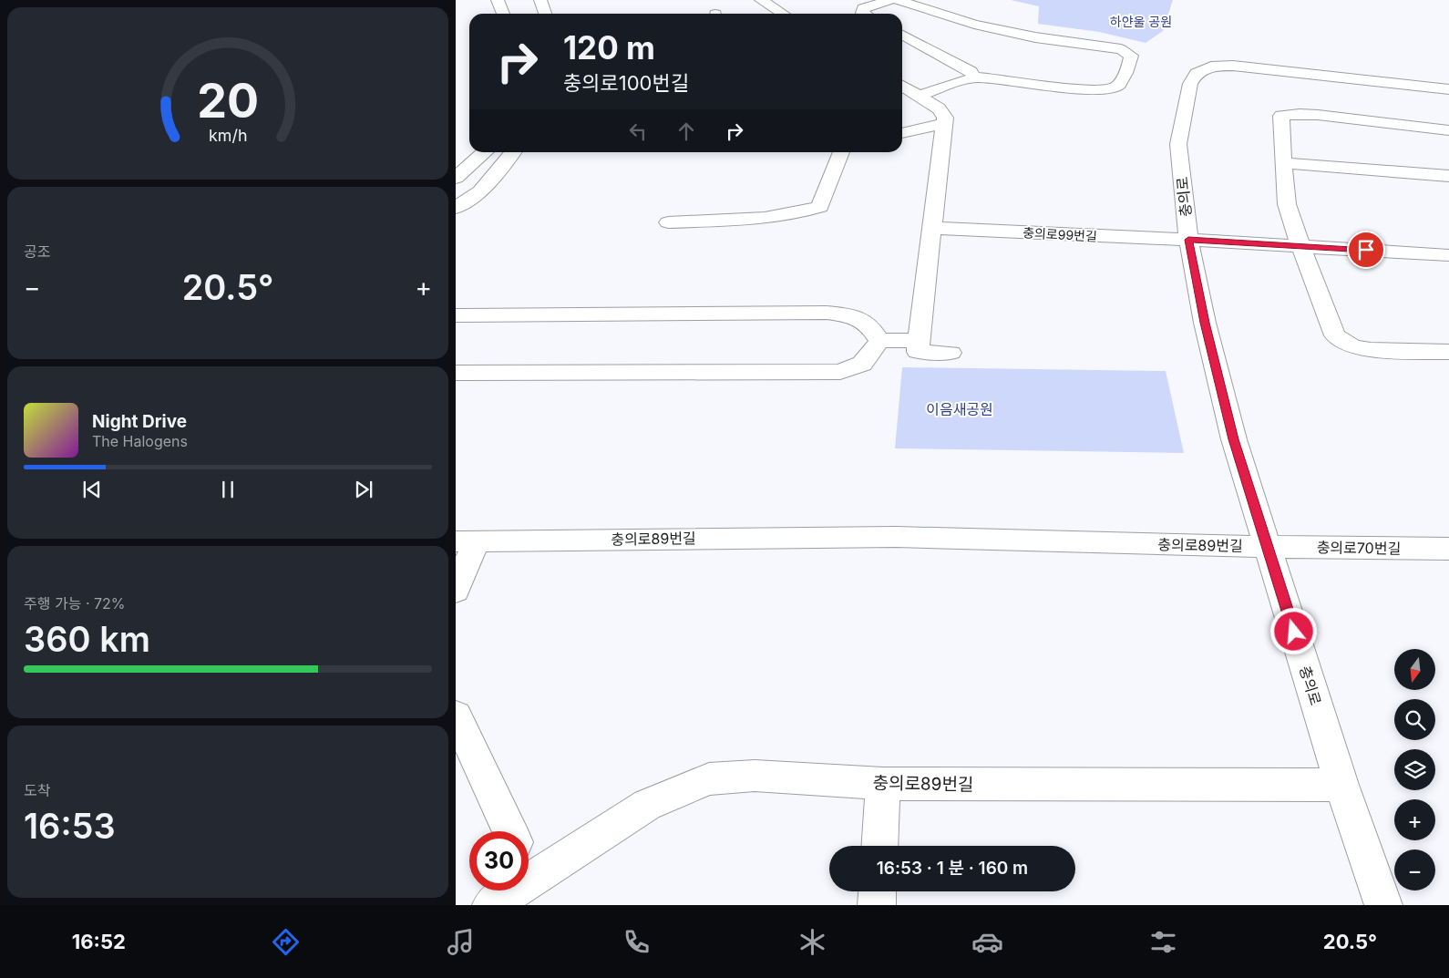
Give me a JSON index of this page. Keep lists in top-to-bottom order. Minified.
{"streets":{"main road":["충의로","충의로99번길","충의로89번길","충의로70번길"]},"crossings":[["충의로","충의로99번길"],["충의로","충의로89번길"],["충의로","충의로70번길"],["충의로89번길","충의로70번길"]],"parks":["하얀울 공원","이음새공원"],"north":"bottom","page":{"turn":["120 m","충의로100번길"],"tile":["공조",["주행 가능 · 72%","360 km"],["도착","16:53"]],"heat":["−","20.5°","+"],"song":["Night Drive","The Halogens"],"map_buttons":["+","−"],"limit":"30","trip":"16:53 · 1 분 · 160 m","tabs":["16:52","20.5°"],"gauge":["20","km/h"]}}
